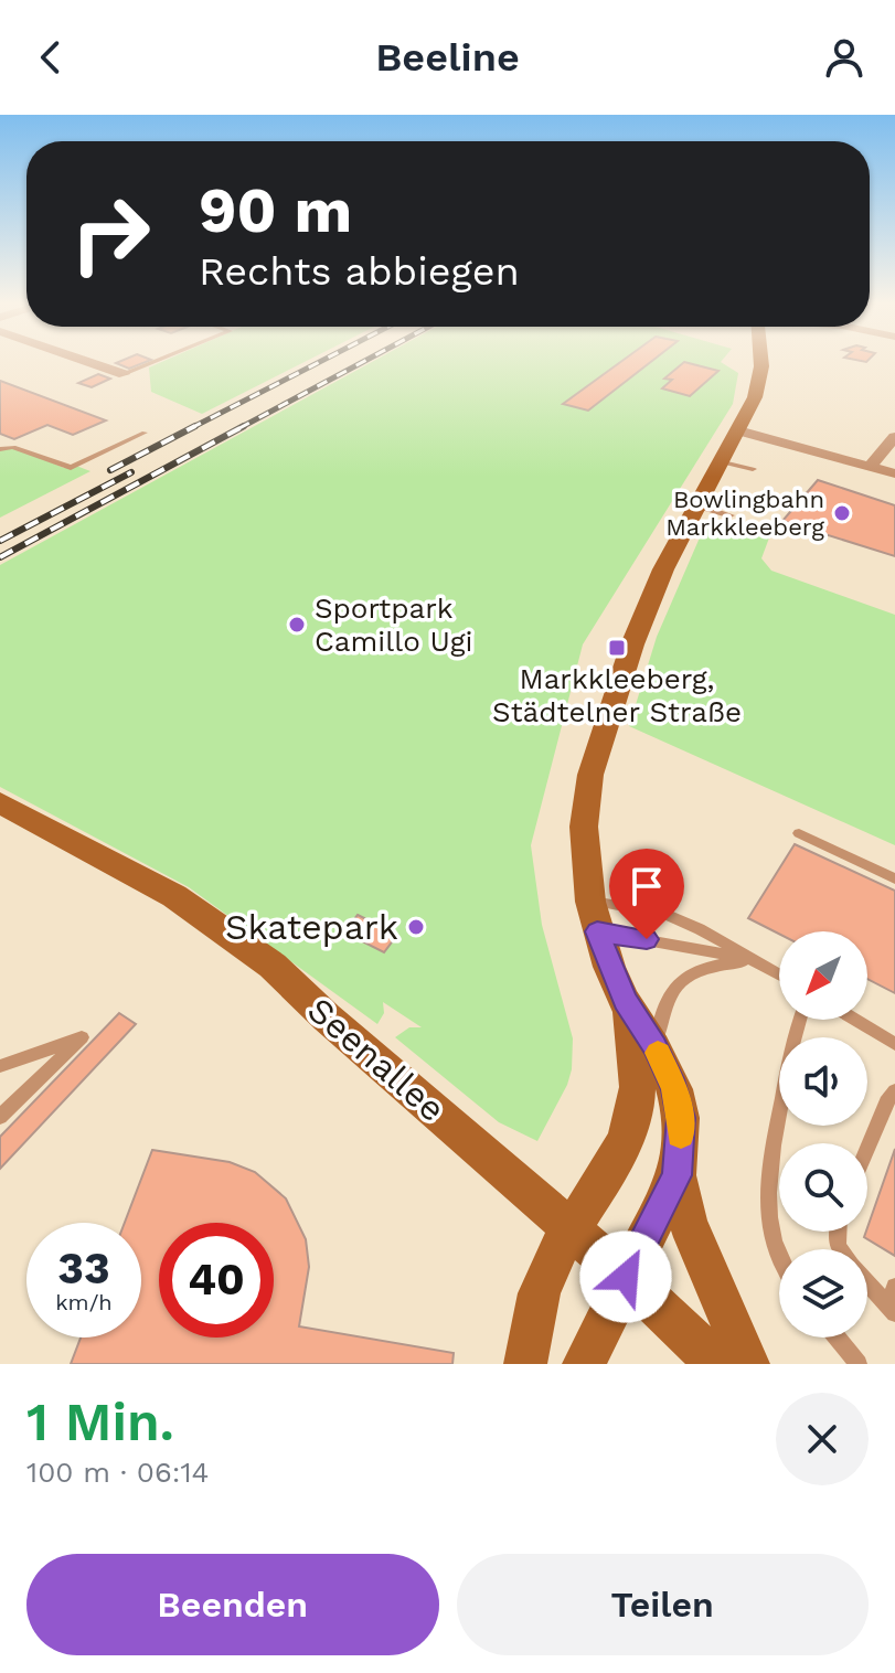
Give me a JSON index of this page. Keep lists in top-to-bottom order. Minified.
{"streets":{"street":["Seenallee"]},"places":{"other":["Bowlingbahn Markkleeberg","Sportpark Camillo Ugi","Skatepark"],"transit":["Markkleeberg, Städtelner Straße"]},"north":"bottom left","page":{"header":"Beeline","turn":["90 m","Rechts abbiegen"],"speed":"33 km/h","limit":"40","heading":["1 Min.","100 m · 06:14"],"buttons":["Beenden","Teilen"]}}
